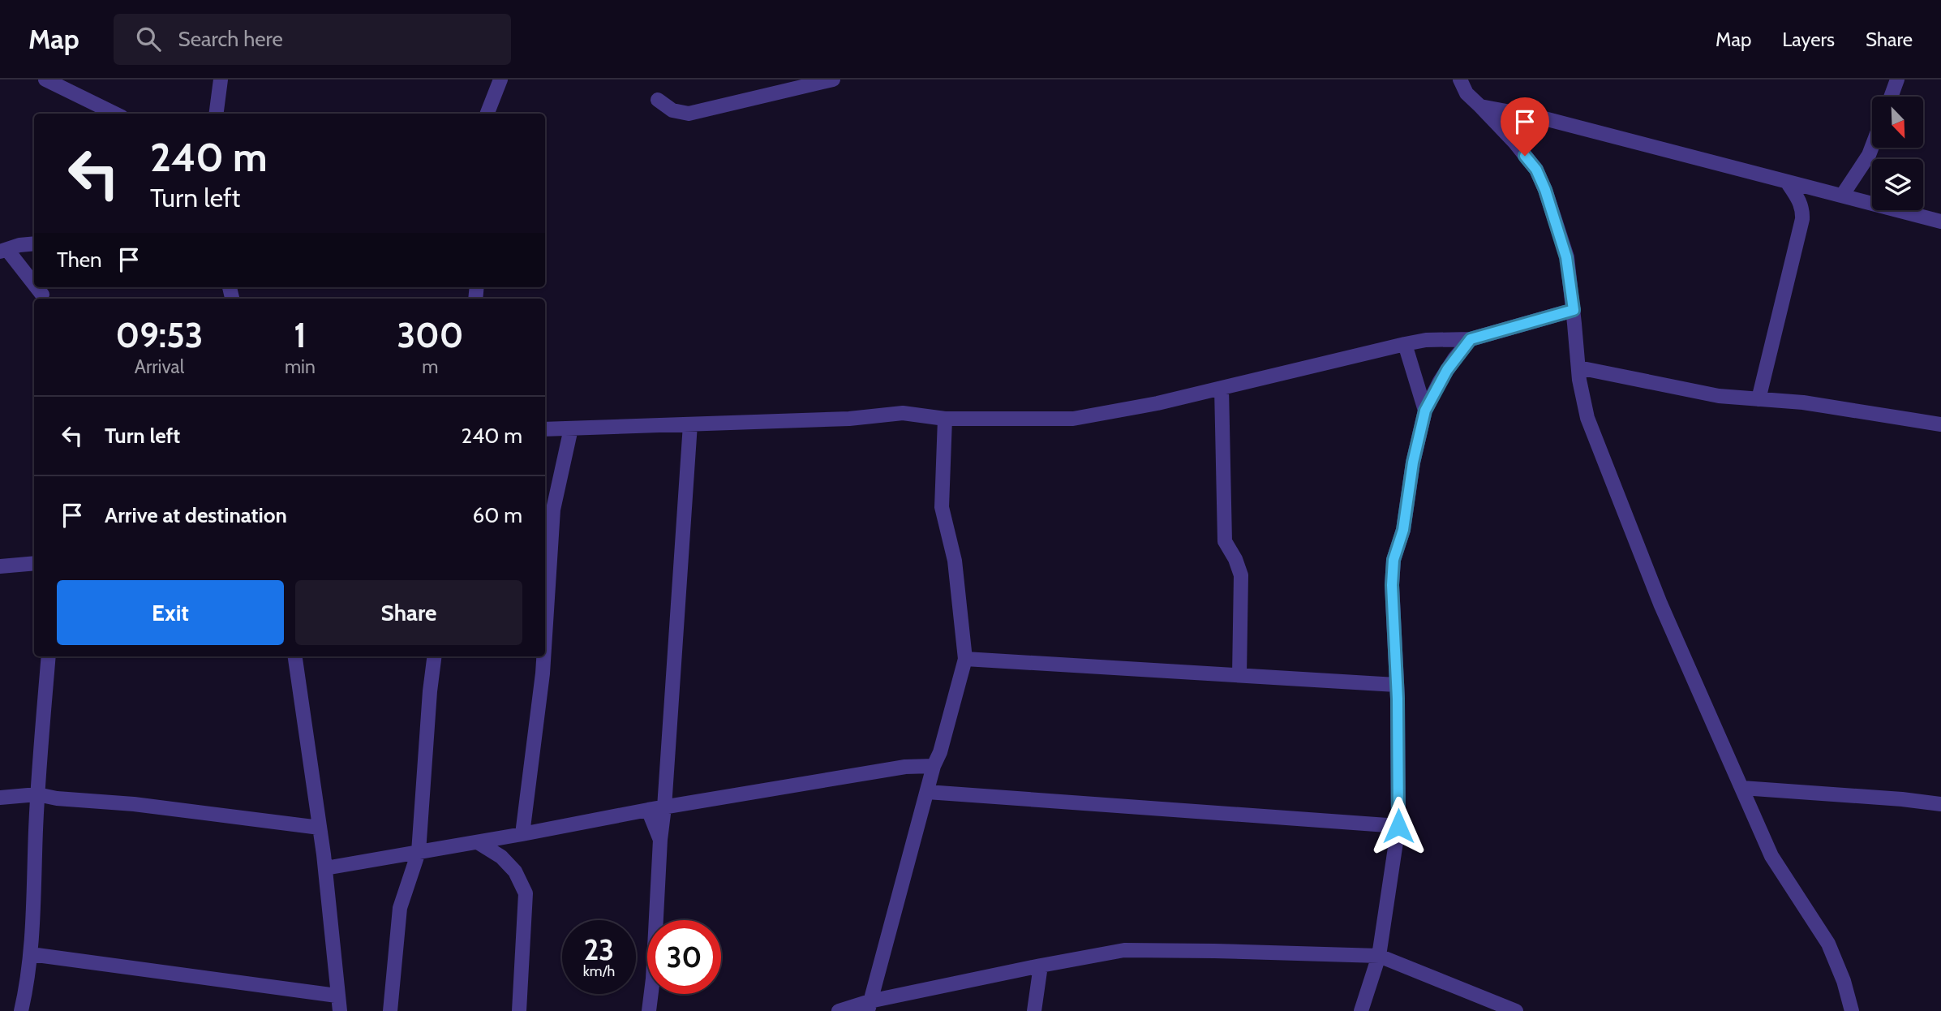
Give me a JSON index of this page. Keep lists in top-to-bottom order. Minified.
{"north":"bottom right","page":{"header":"Map","search":"Search here","nav":["Map","Layers","Share"],"turn":["240 m","Turn left"],"then":"Then","eta":["09:53","Arrival","1","min","300","m"],"list":[{"name":"Turn left","value":"240 m"},{"name":"Arrive at destination","value":"60 m"}],"buttons":["Exit","Share"],"speed":"23 km/h","limit":"30"}}
